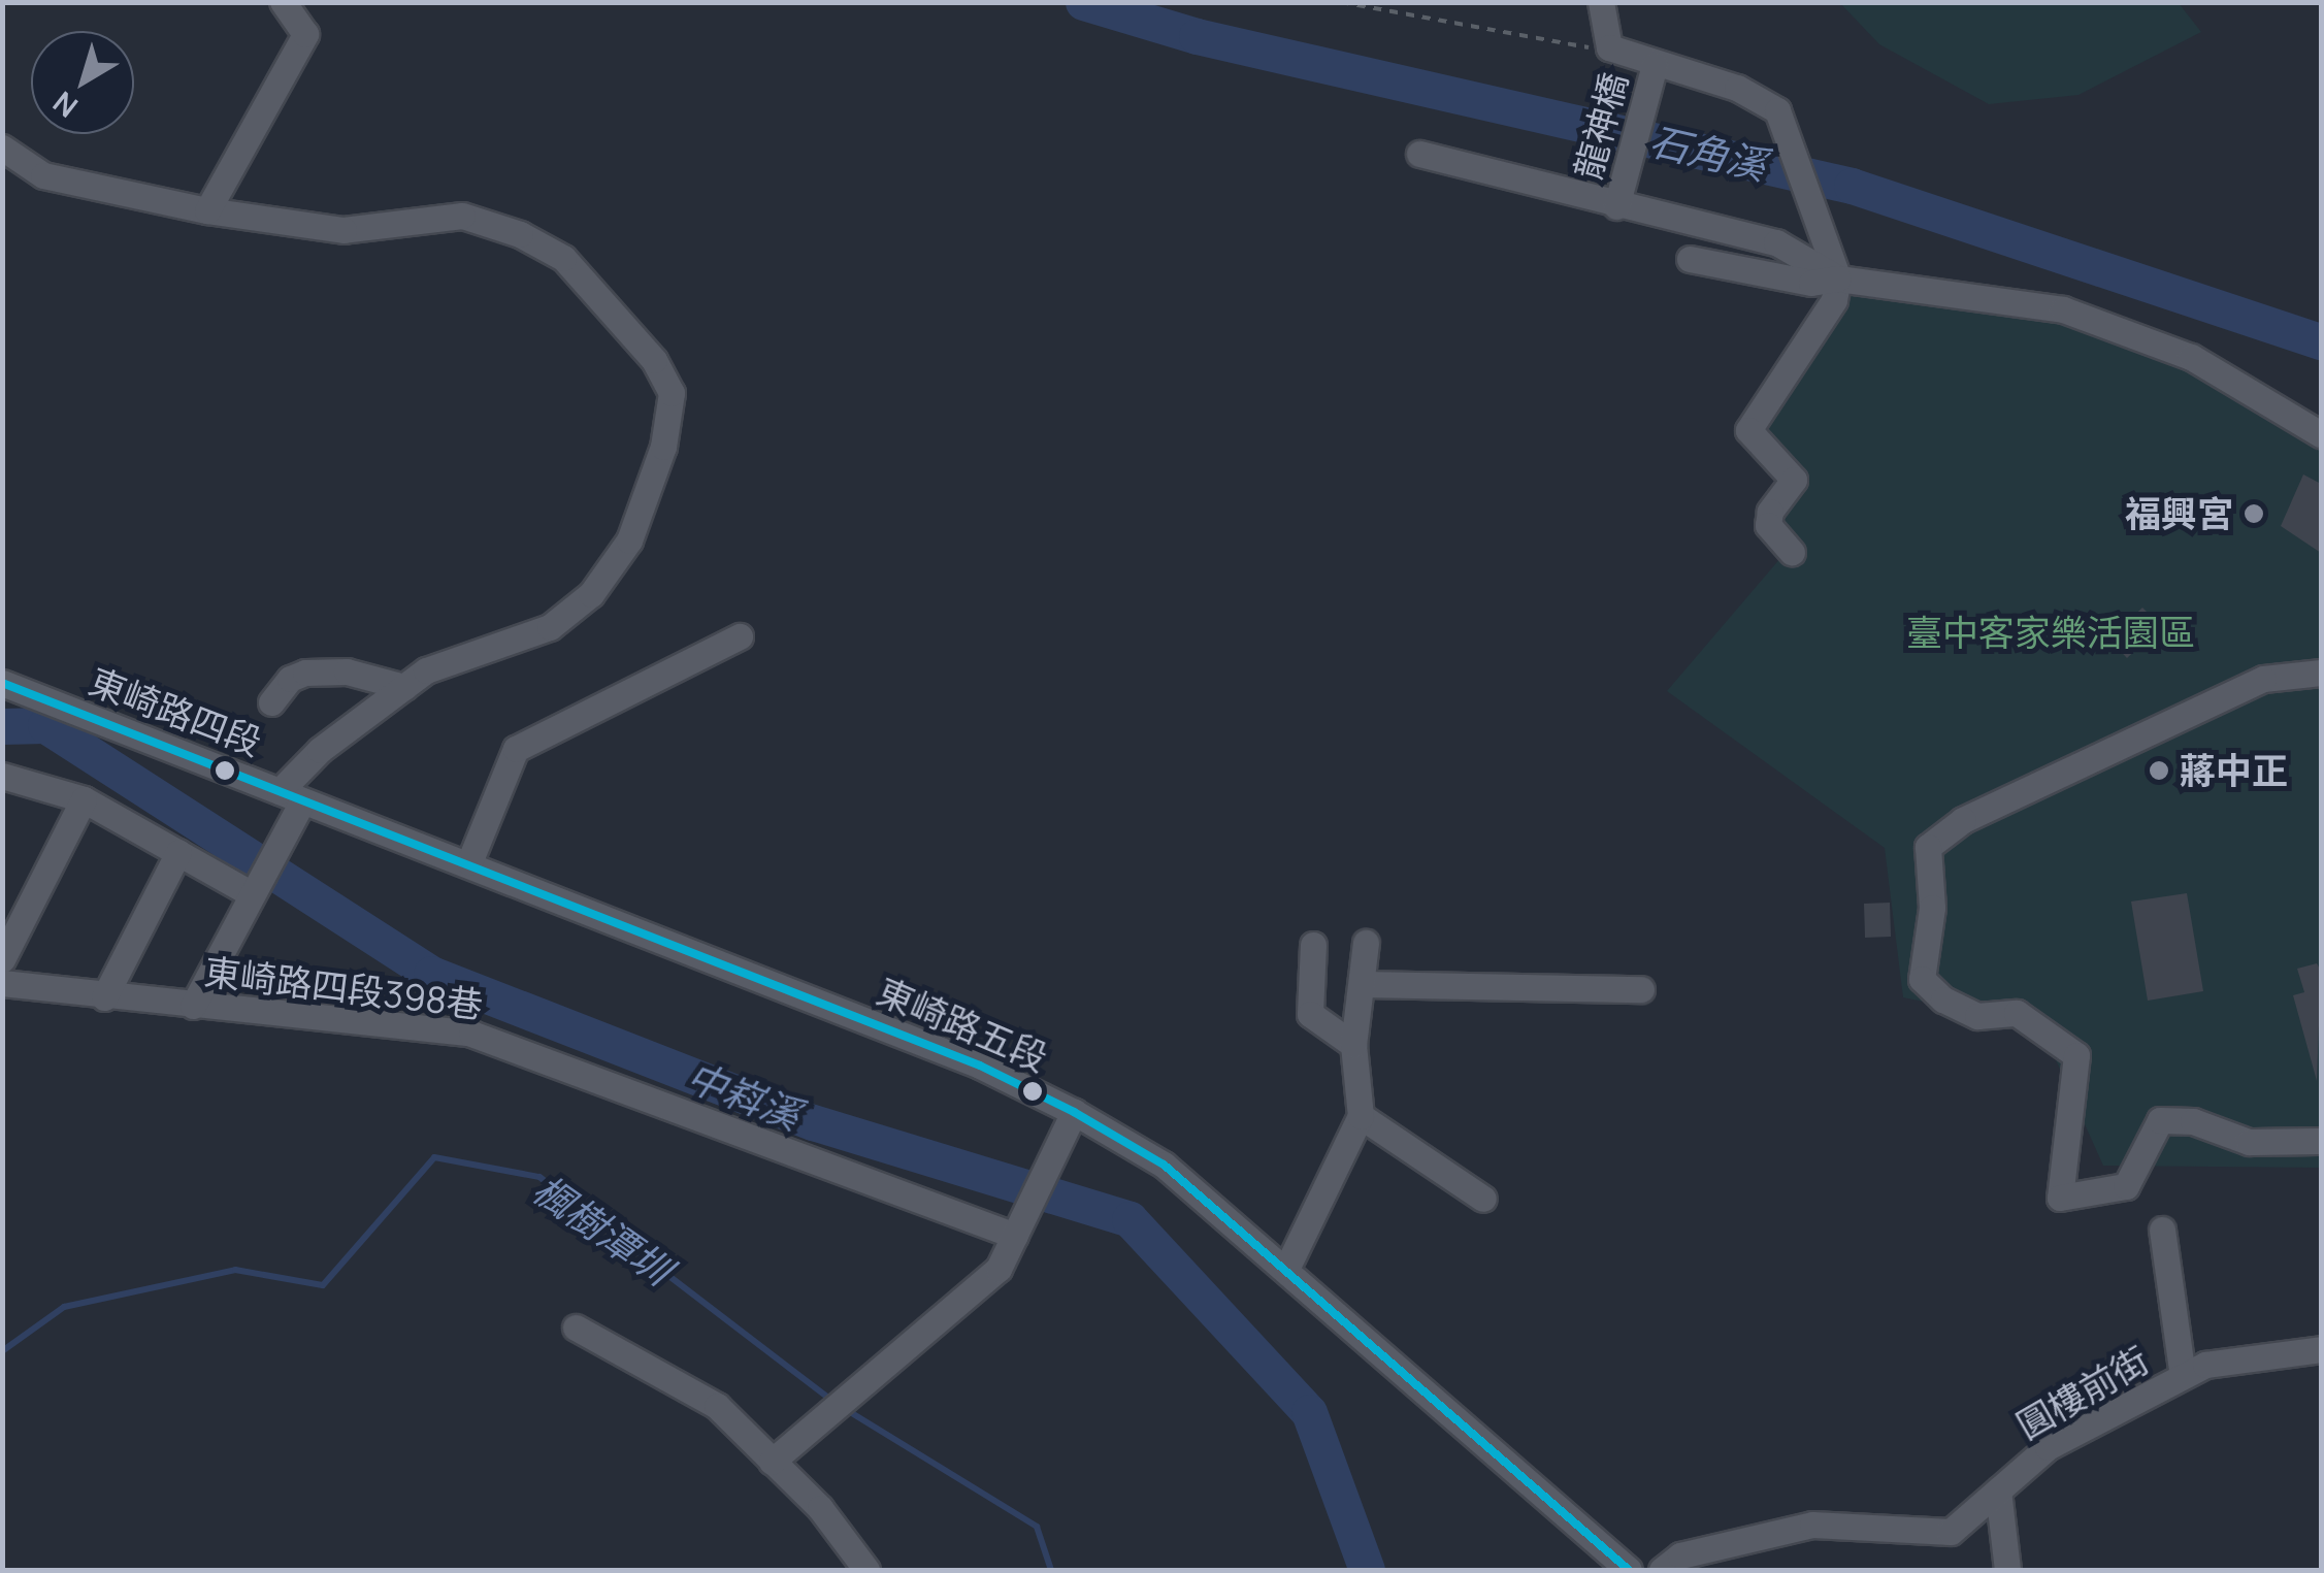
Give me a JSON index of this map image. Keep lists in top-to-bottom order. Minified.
{"streets":{"street":["龍神橋","東崎路四段","東崎路四段398巷","東崎路五段","圓樓前街"]},"crossings":[["東崎路四段","東崎路五段"]],"water":["石角溪","中嵙溪","楓樹潭圳"],"parks":["臺中客家樂活園區"],"places":["福興宮","蔣中正"],"north":"bottom left"}
